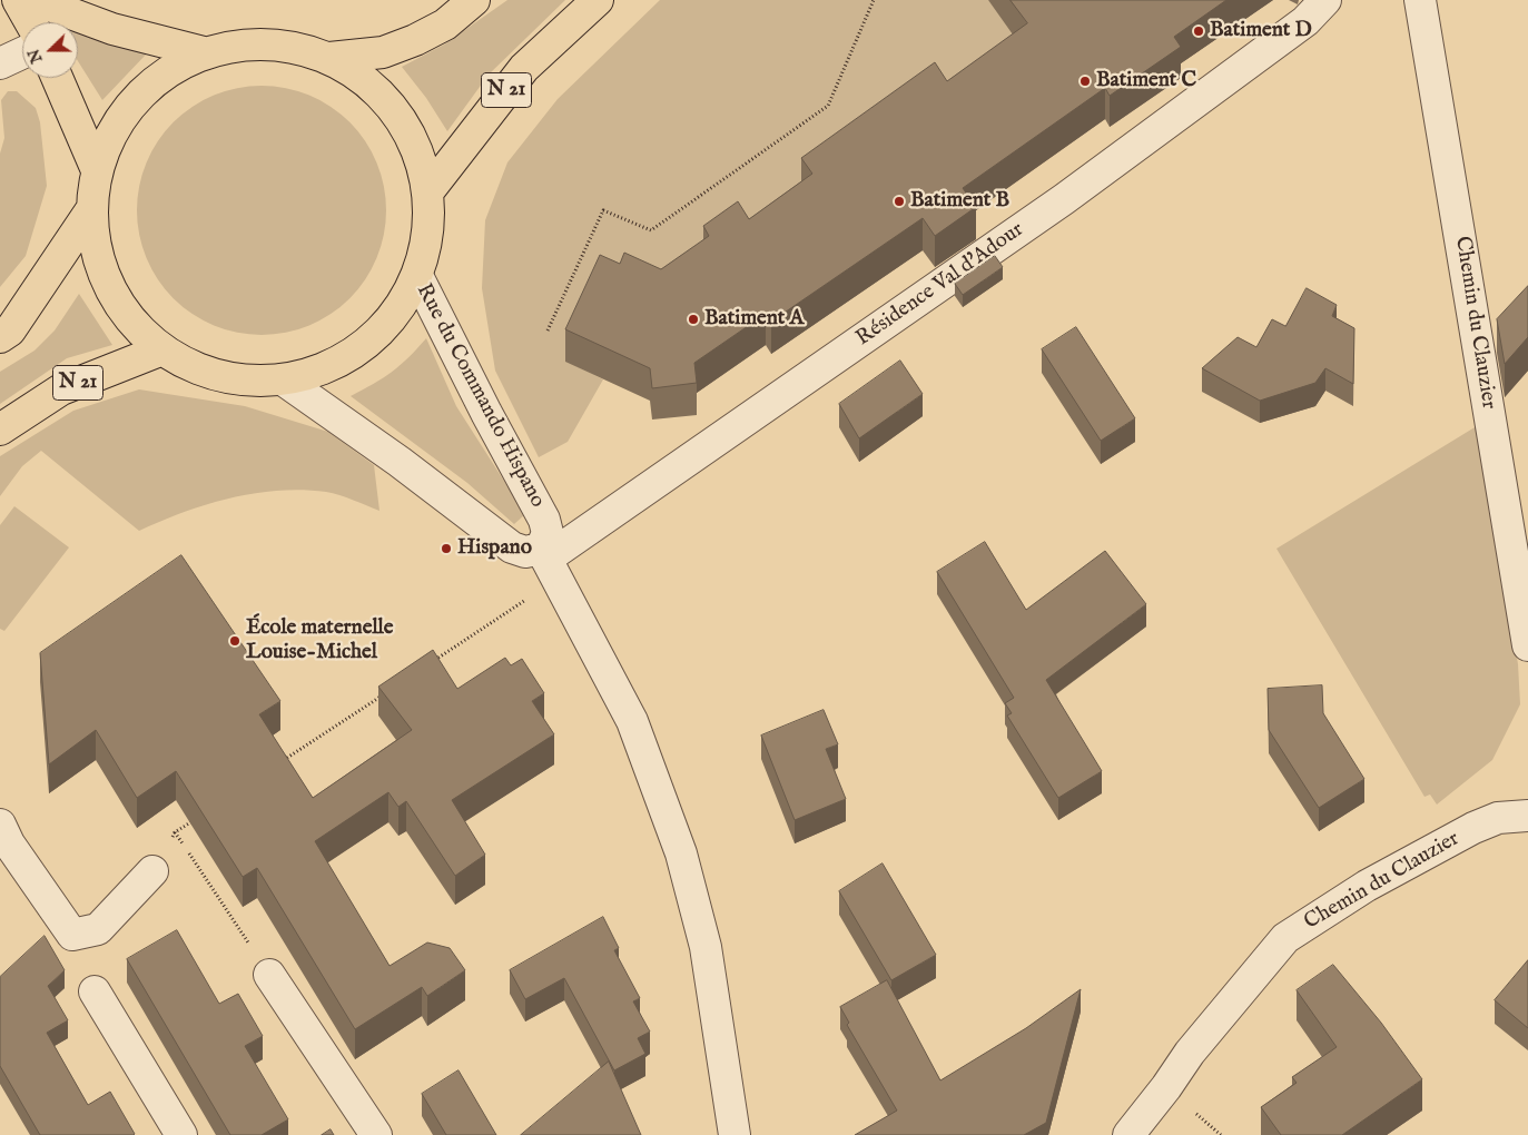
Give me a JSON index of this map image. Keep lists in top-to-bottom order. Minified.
{"streets":{"main road":["N 21"],"street":["Résidence Val d'Adour","Chemin du Clauzier","Rue du Commando Hispano"]},"crossings":[["Résidence Val d'Adour","Rue du Commando Hispano"]],"places":["Batiment D","Batiment C","Batiment B","Batiment A","Hispano","École maternelle Louise-Michel"],"north":"left"}
